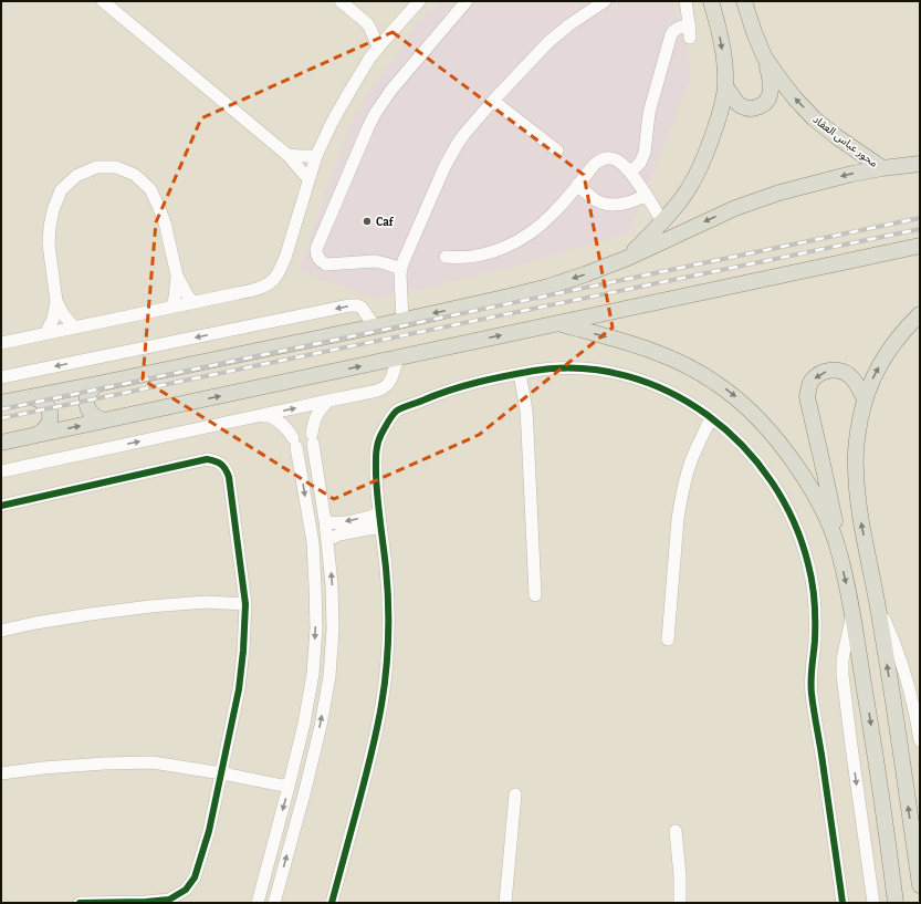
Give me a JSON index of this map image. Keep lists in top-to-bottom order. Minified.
{"streets":{"main road":["محور عباس العقاد"]},"one_way":["محور عباس العقاد"],"places":["Caf"]}
